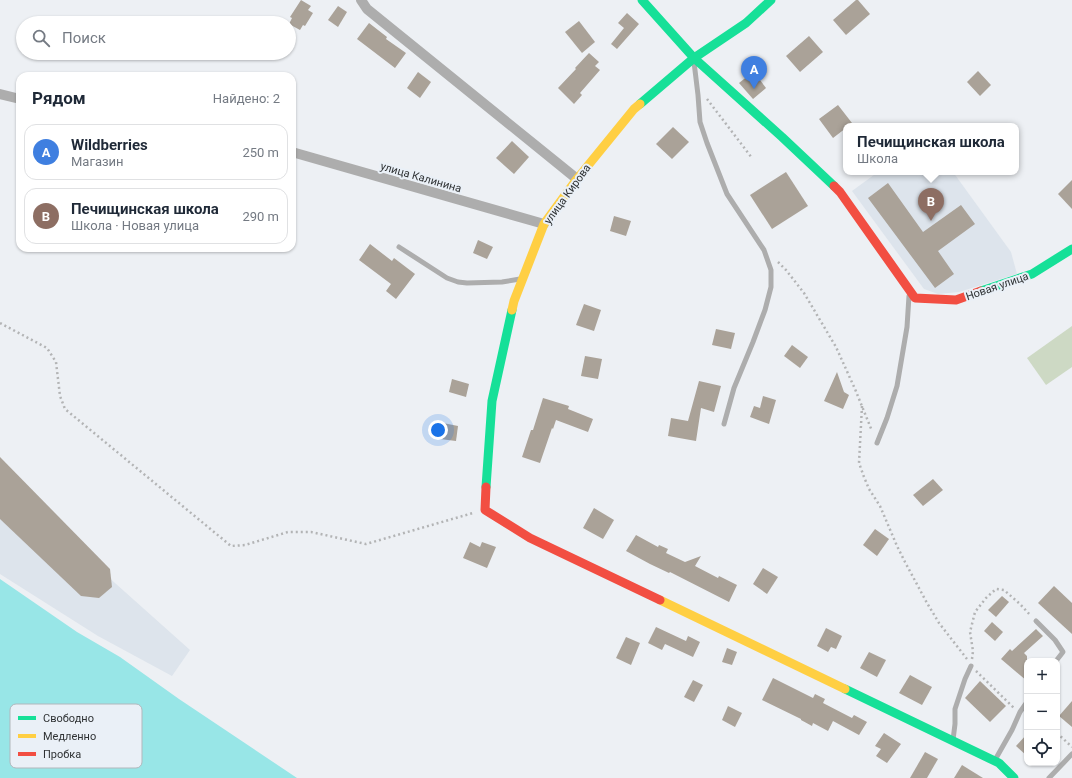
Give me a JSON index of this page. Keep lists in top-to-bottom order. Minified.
{"streets":{"street":["улица Калинина","улица Кирова","Новая улица"]},"crossings":[["улица Калинина","улица Кирова"]],"legend":["Свободно","Медленно","Пробка"],"page":{"search":"Поиск","pins":["A","B"],"heading":["Рядом","Найдено: 2"],"popup":["Печищинская школа","Школа"],"list":[{"mark":"A","name":"Wildberries","note":"Магазин","value":"250 m"},{"mark":"B","name":"Печищинская школа","note":"Школа · Новая улица","value":"290 m"}],"map_buttons":["+","−"]}}
